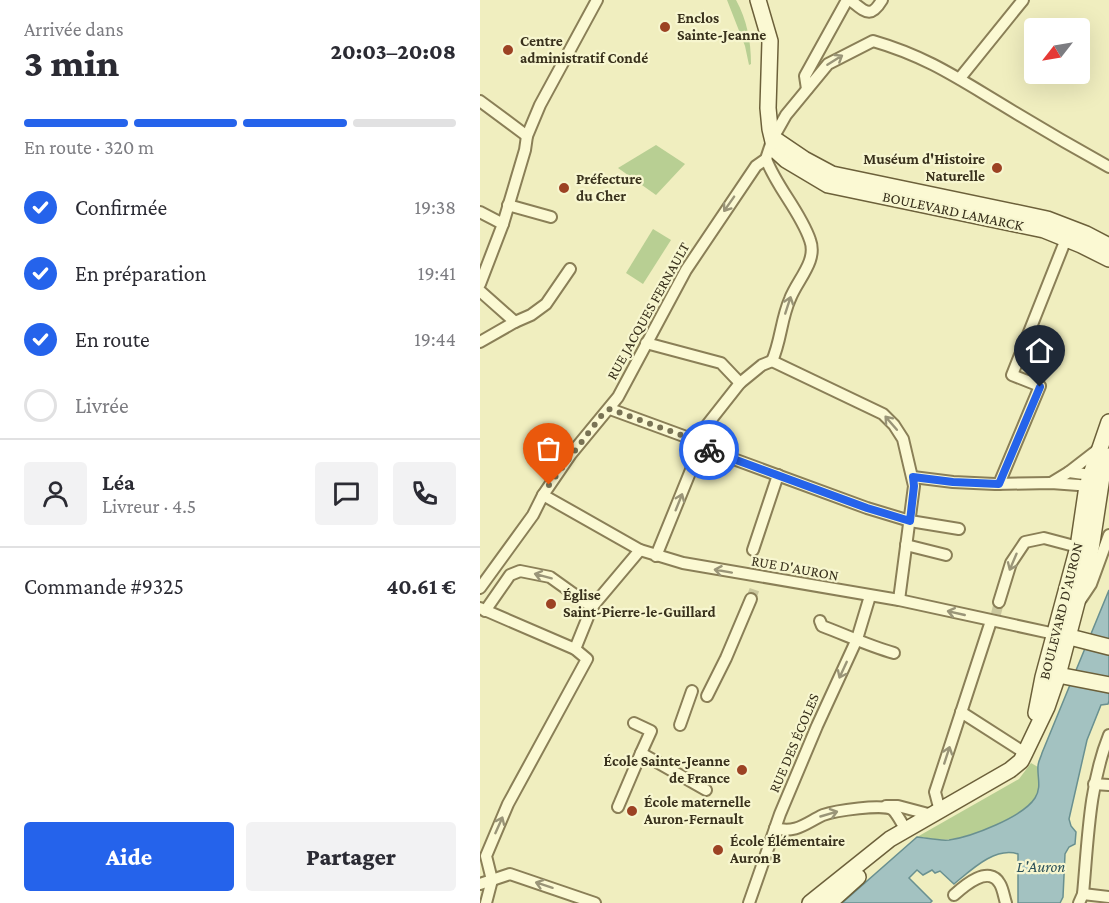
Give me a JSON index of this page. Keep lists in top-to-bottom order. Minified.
{"streets":{"main road":["BOULEVARD LAMARCK","BOULEVARD D'AURON"],"street":["RUE JACQUES FERNAULT","RUE D'AURON","RUE DES ÉCOLES"]},"crossings":[["BOULEVARD LAMARCK","RUE JACQUES FERNAULT"],["RUE JACQUES FERNAULT","RUE D'AURON"],["RUE D'AURON","BOULEVARD D'AURON"],["RUE D'AURON","RUE DES ÉCOLES"]],"one_way":["RUE DES ÉCOLES"],"water":["L'Auron"],"places":["Enclos Sainte-Jeanne","Centre administratif Condé","Muséum d'Histoire Naturelle","Préfecture du Cher","Église Saint-Pierre-le-Guillard","École Sainte-Jeanne de France","École maternelle Auron-Fernault","École Élémentaire Auron B"],"north":"bottom left","page":{"heading":["3 min","Arrivée dans","20:03–20:08"],"panel":["Léa","Livreur · 4.5","Commande #9325","40.61 €"],"bar":"En route · 320 m","list":[["Confirmée","19:38"],["En préparation","19:41"],["En route","19:44"],"Livrée"],"buttons":["Aide","Partager"]}}
